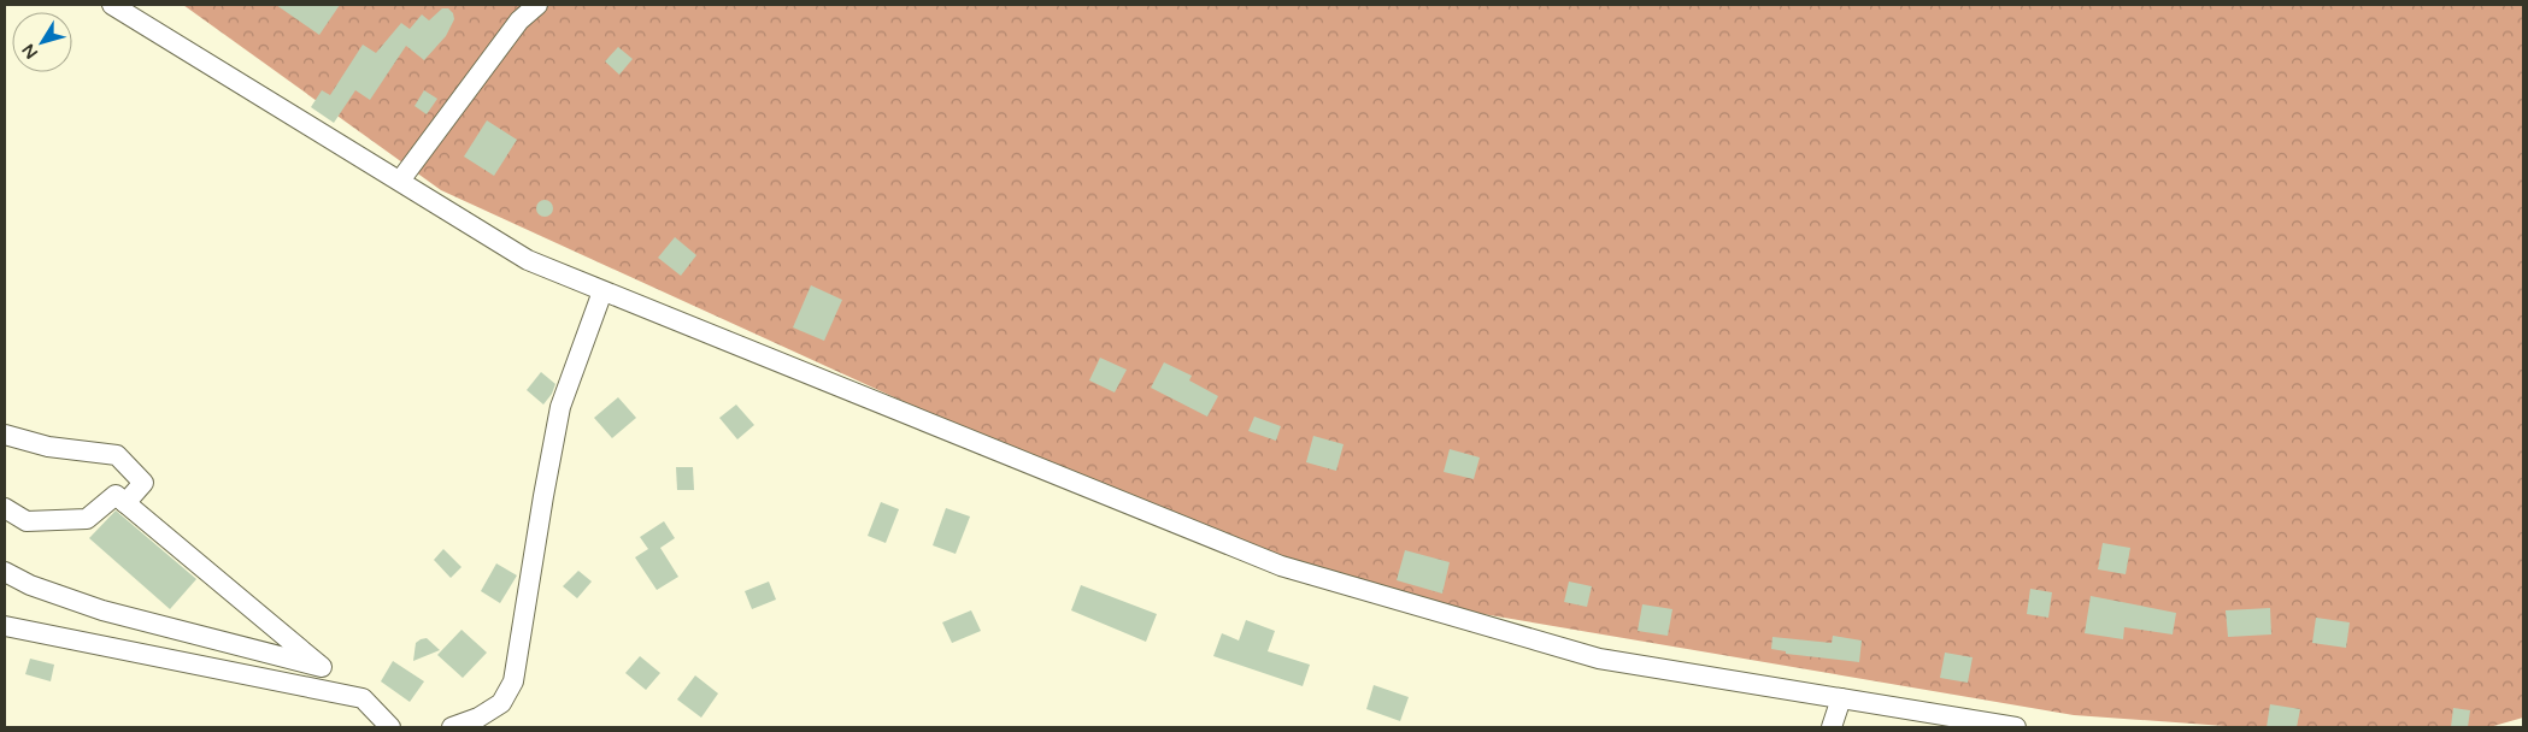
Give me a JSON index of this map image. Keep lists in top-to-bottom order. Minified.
{"north":"bottom left"}
